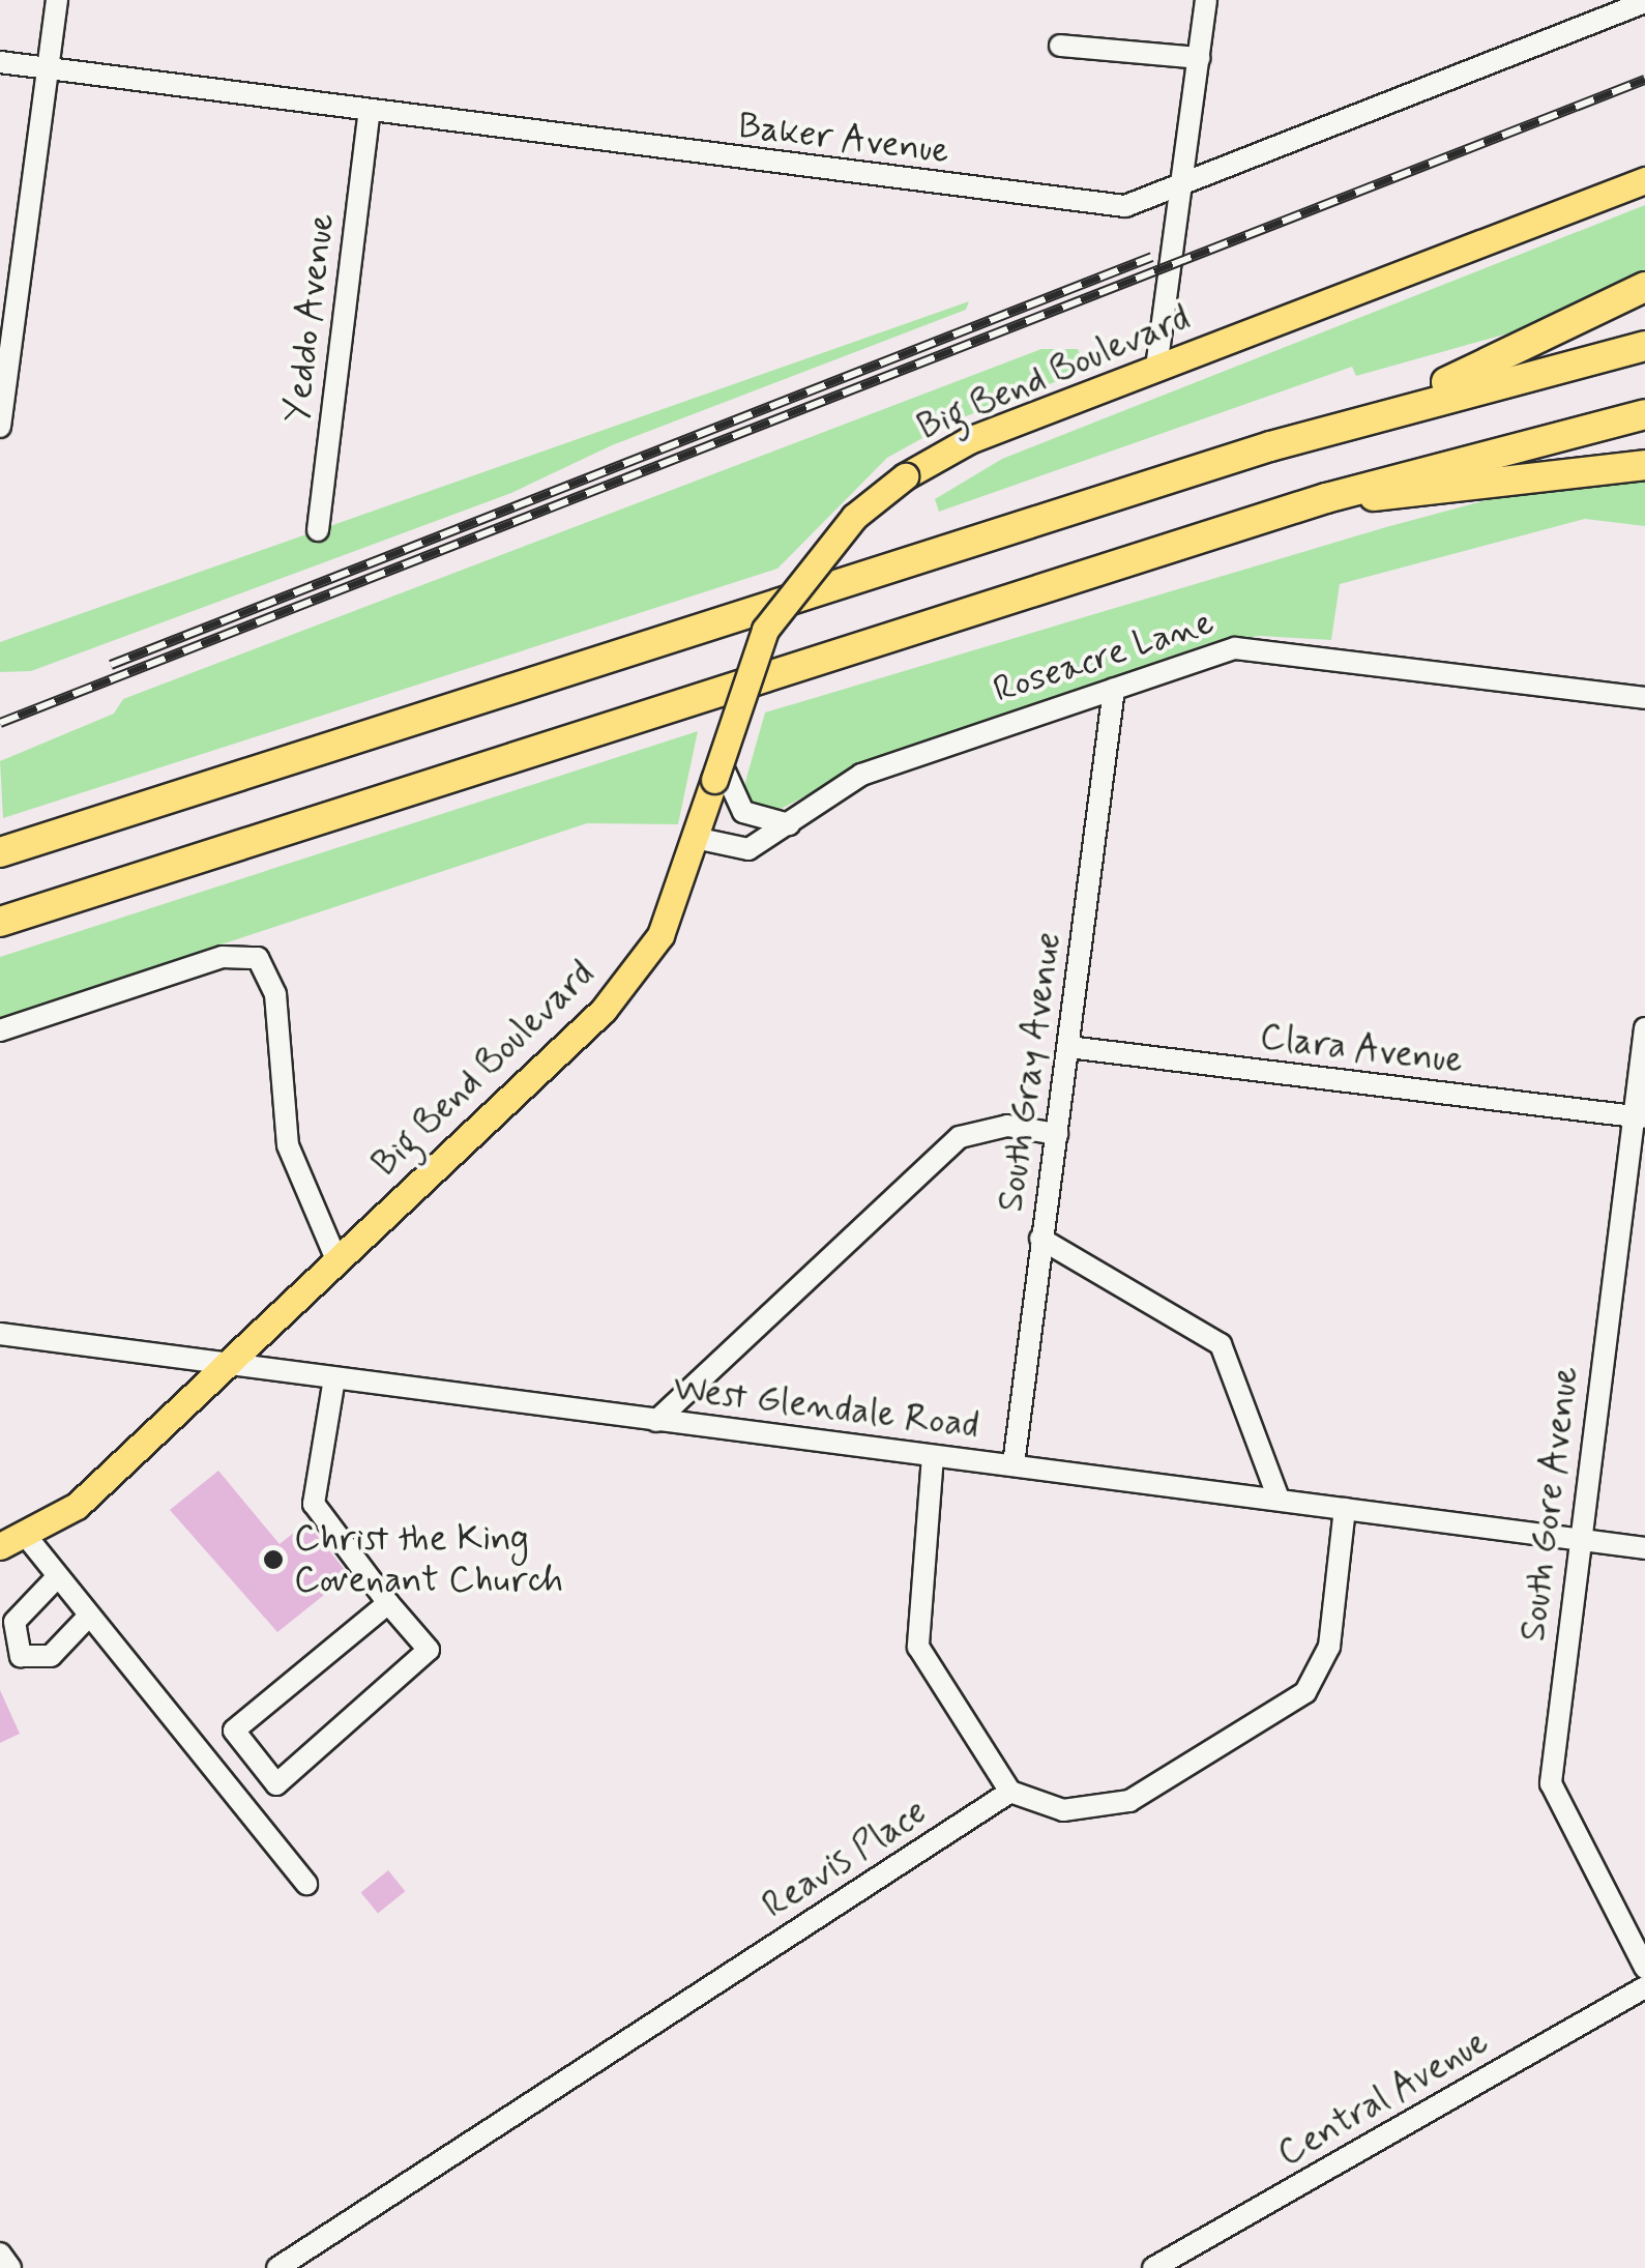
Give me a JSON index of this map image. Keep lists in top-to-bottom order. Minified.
{"streets":{"main road":["Big Bend Boulevard"],"street":["Baker Avenue","Yeddo Avenue","Roseacre Lane","Clara Avenue","South Gray Avenue","West Glendale Road","South Gore Avenue","Reavis Place","Central Avenue"]},"crossings":[["Baker Avenue","Yeddo Avenue"],["Big Bend Boulevard","Roseacre Lane"],["Big Bend Boulevard","West Glendale Road"],["Roseacre Lane","South Gray Avenue"],["Clara Avenue","South Gray Avenue"],["Clara Avenue","South Gore Avenue"],["South Gray Avenue","West Glendale Road"],["West Glendale Road","South Gore Avenue"]],"places":["Christ the King Covenant Church"]}
